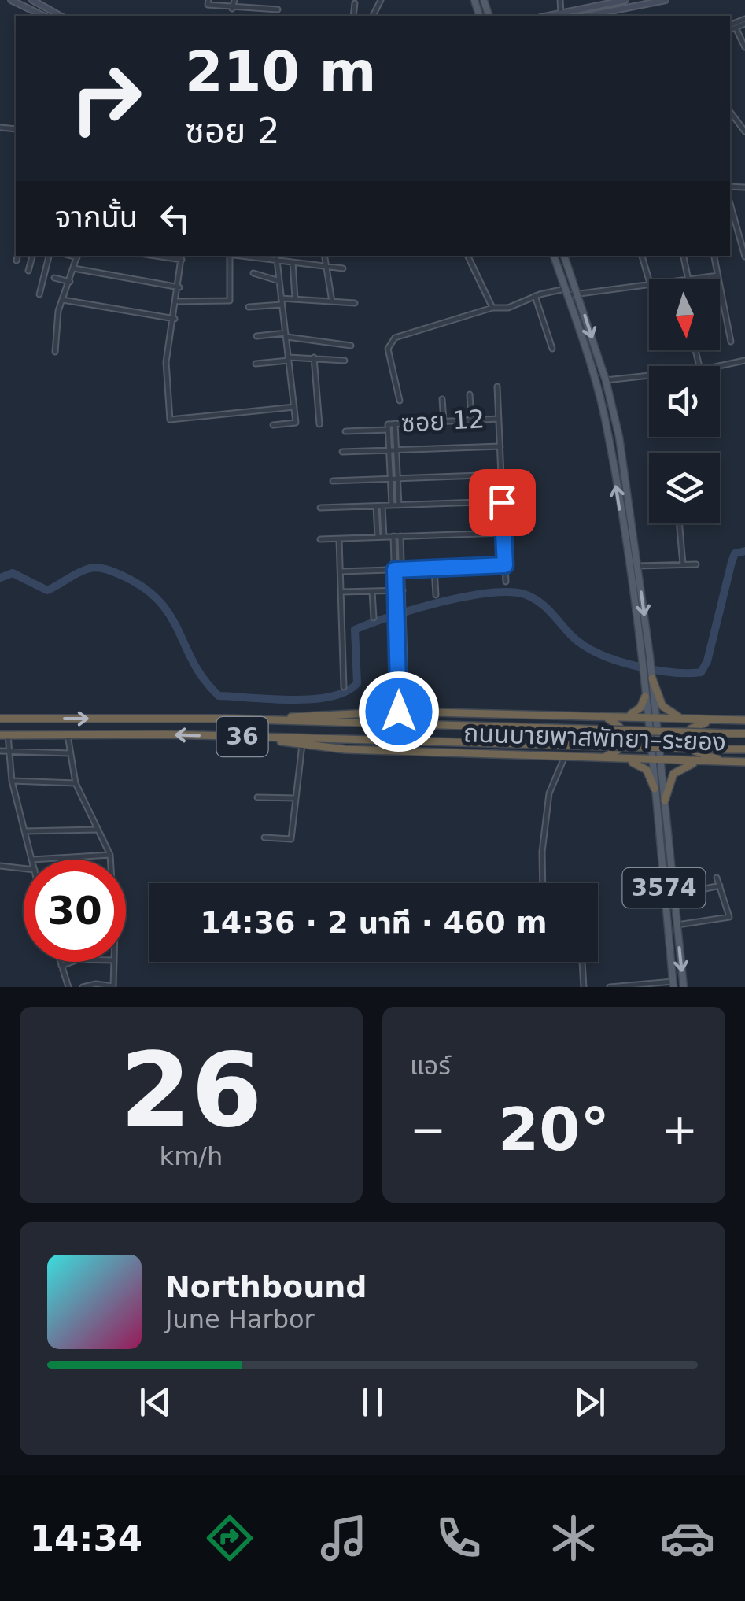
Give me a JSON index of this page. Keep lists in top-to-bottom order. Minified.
{"streets":{"highway":["36","ถนนบายพาสพัทยา–ระยอง"],"main road":["3574"],"street":["ซอย 12"]},"crossings":[["ถนนบายพาสพัทยา–ระยอง","3574"]],"north":"bottom","page":{"turn":["210 m","ซอย 2"],"then":"จากนั้น","limit":"30","trip":"14:36 · 2 นาที · 460 m","tile":[["26","km/h"],"แอร์"],"heat":["−","20°","+"],"song":["Northbound","June Harbor"],"tabs":"14:34"}}
